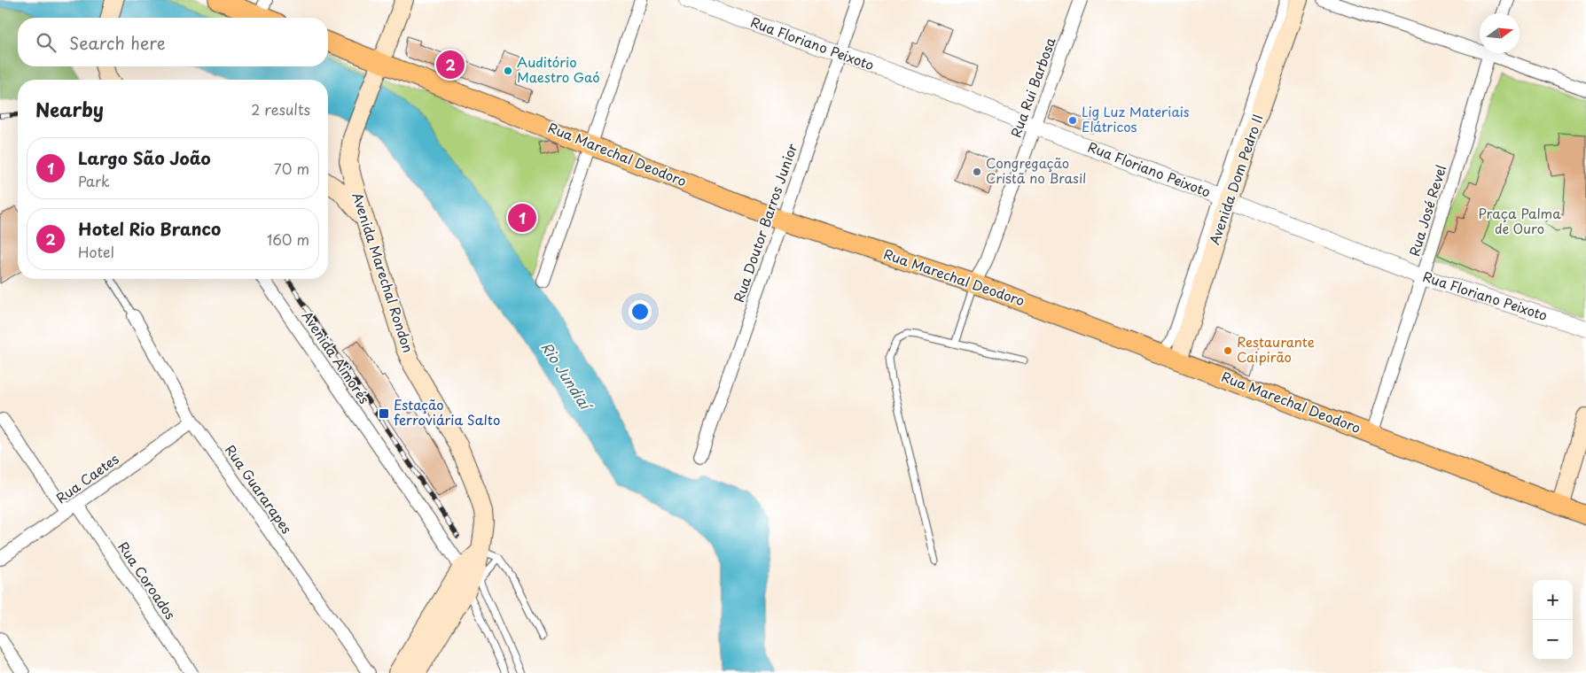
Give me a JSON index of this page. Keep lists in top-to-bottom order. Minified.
{"streets":{"main road":["Rua Marechal Deodoro","Avenida Dom Pedro II","Avenida Marechal Rondon"],"street":["Rua Floriano Peixoto","Rua Rui Barbosa","Rua José Revel","Rua Doutor Barros Junior","Avenida Aimorés","Rua Caetes","Rua Guararapes","Rua Coroados"]},"crossings":[["Rua Floriano Peixoto","Rua Rui Barbosa"],["Rua Floriano Peixoto","Avenida Dom Pedro II"],["Rua Floriano Peixoto","Rua José Revel"],["Rua Floriano Peixoto","Rua Doutor Barros Junior"],["Rua Rui Barbosa","Rua Marechal Deodoro"],["Rua Marechal Deodoro","Avenida Dom Pedro II"],["Rua Marechal Deodoro","Rua José Revel"],["Rua Marechal Deodoro","Rua Doutor Barros Junior"],["Rua Marechal Deodoro","Avenida Marechal Rondon"],["Avenida Marechal Rondon","Avenida Aimorés"],["Rua Caetes","Rua Guararapes"],["Rua Caetes","Rua Coroados"]],"water":["Rio Jundiaí"],"parks":["Praça Palma de Ouro"],"places":{"other":["Auditório Maestro Gaó","Lig Luz Materiais Elátricos","Congregação Cristã no Brasil","Restaurante Caipirão"],"transit":["Estação ferroviária Salto"]},"north":"right","page":{"search":"Search here","pins":["2","1"],"heading":["Nearby","2 results"],"list":[{"mark":"1","name":"Largo São João","note":"Park","value":"70 m"},{"mark":"2","name":"Hotel Rio Branco","note":"Hotel","value":"160 m"}],"map_buttons":["+","−"]}}
